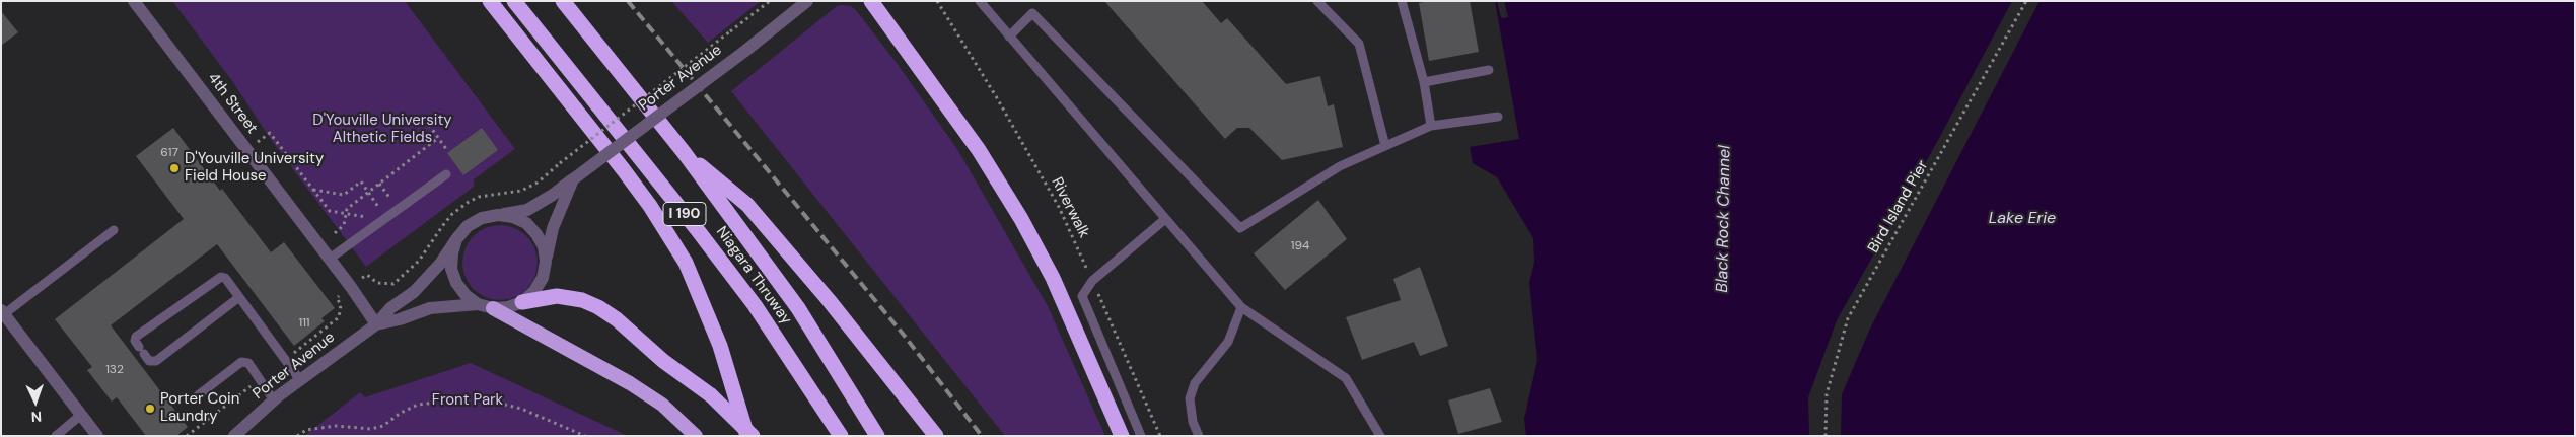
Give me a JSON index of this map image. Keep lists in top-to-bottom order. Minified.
{"streets":{"highway":["I 190","Niagara Thruway"],"street":["Porter Avenue","4th Street"],"path":["Bird Island Pier","Riverwalk"]},"crossings":[["Porter Avenue","4th Street"]],"water":["Black Rock Channel","Lake Erie"],"parks":["D'Youville University Althetic Fields","Front Park"],"places":["D'Youville University Field House","Porter Coin Laundry"],"house_numbers":["617","194","111","132"],"north":"bottom"}
